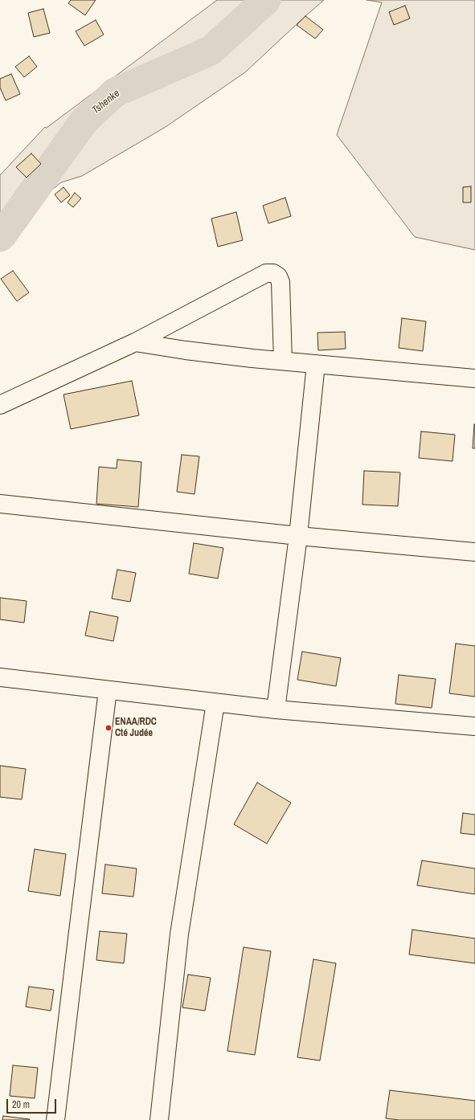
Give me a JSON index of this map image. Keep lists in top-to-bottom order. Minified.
{"water":["Tshenke"],"places":["ENAA/RDC Cté Judée"],"scale_bar":"20 m"}
